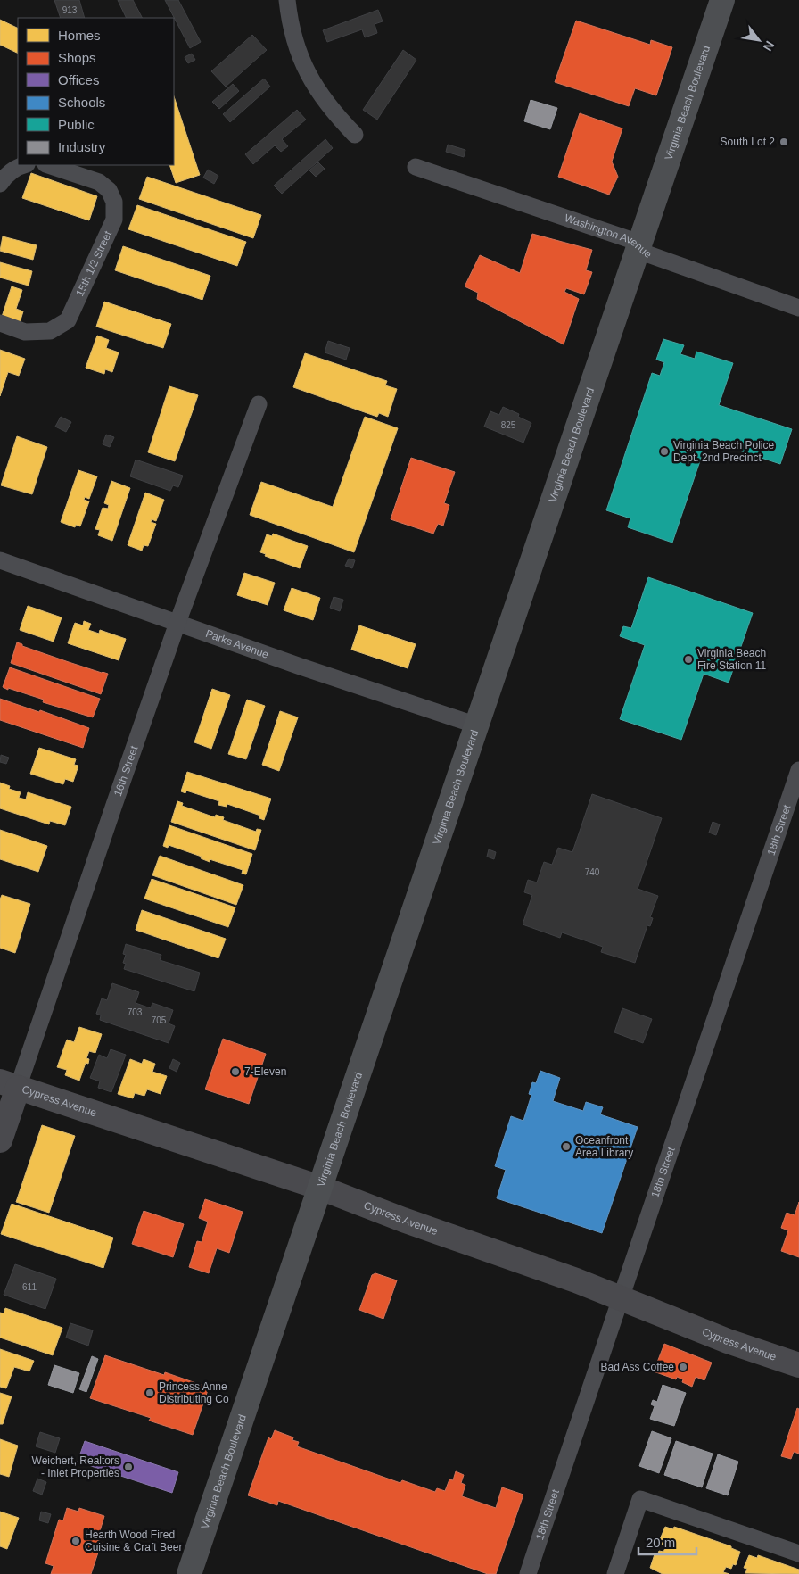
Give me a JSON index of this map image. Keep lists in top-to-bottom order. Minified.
{"streets":{"main road":["Virginia Beach Boulevard"],"street":["Washington Avenue","15th 1/2 Street","Parks Avenue","16th Street","18th Street","Cypress Avenue"]},"crossings":[["Virginia Beach Boulevard","Washington Avenue"],["Virginia Beach Boulevard","Parks Avenue"],["Virginia Beach Boulevard","Cypress Avenue"],["Parks Avenue","16th Street"],["16th Street","Cypress Avenue"],["18th Street","Cypress Avenue"]],"places":["South Lot 2","Virginia Beach Police Dept. 2nd Precinct","Virginia Beach Fire Station 11","7-Eleven","Oceanfront Area Library","Bad Ass Coffee","Princess Anne Distributing Co","Weichert, Realtors - Inlet Properties","Hearth Wood Fired Cuisine & Craft Beer"],"house_numbers":["913","825","740","703","705","611"],"legend":["Homes","Shops","Offices","Schools","Public","Industry"],"scale_bar":"20 m","north":"bottom right"}
